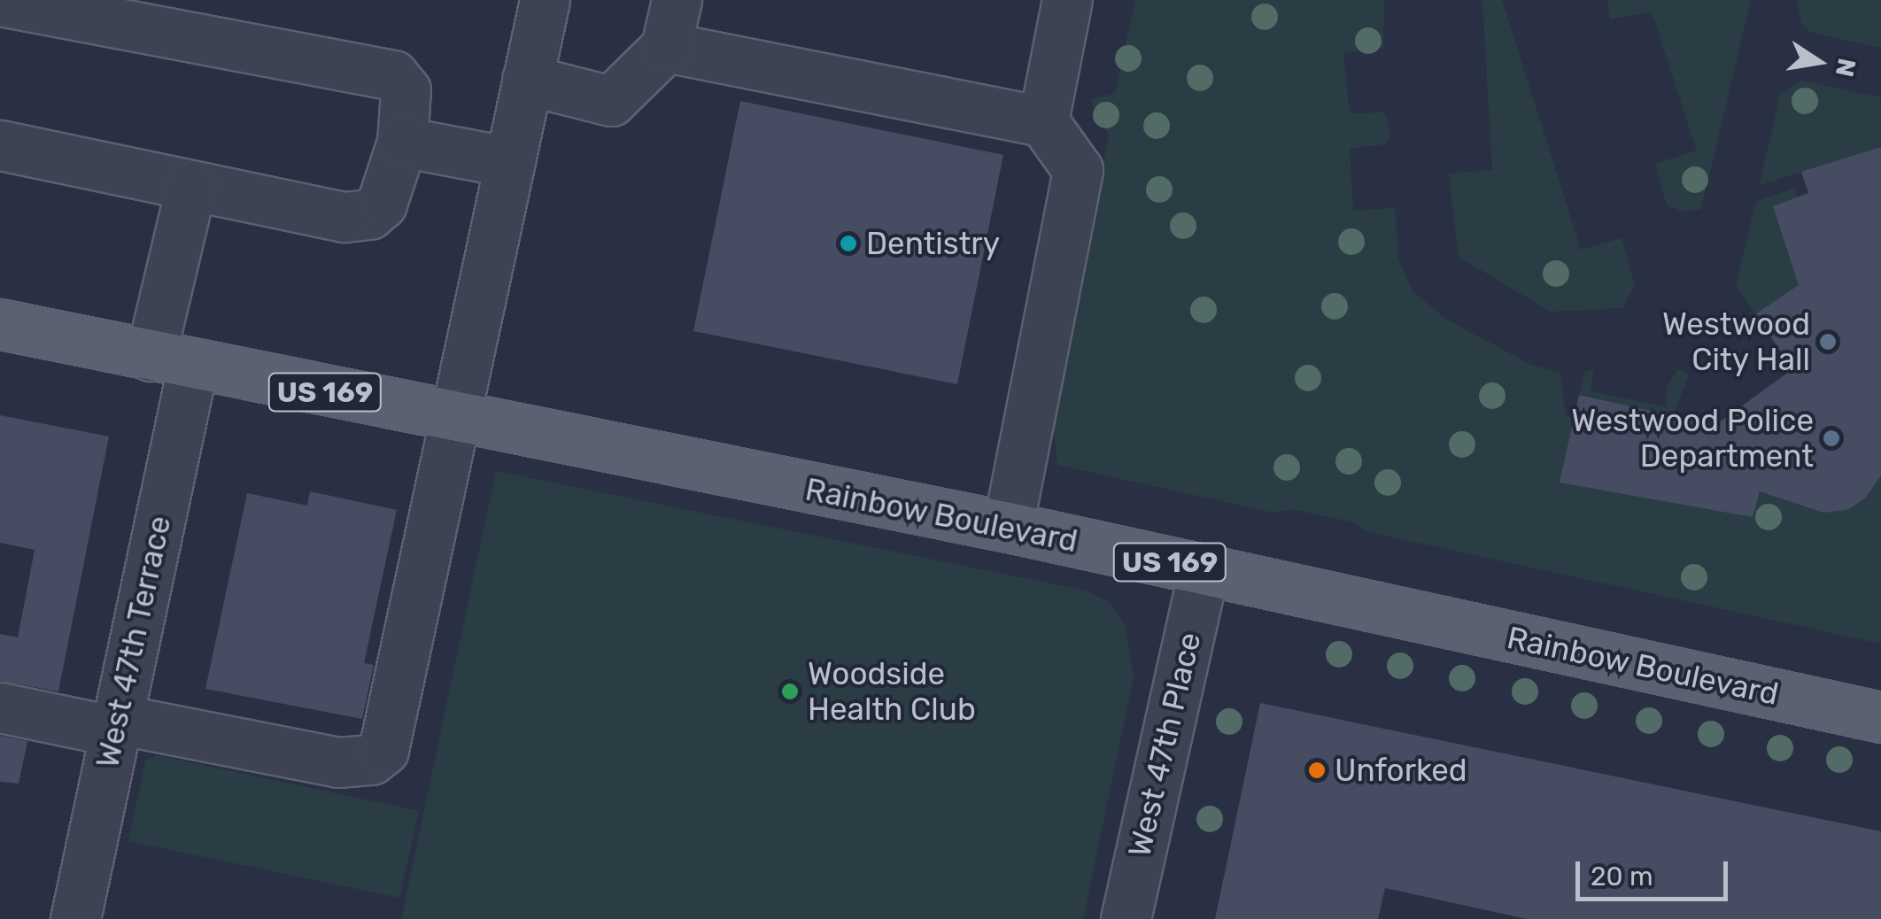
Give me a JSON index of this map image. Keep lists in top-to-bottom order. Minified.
{"streets":{"main road":["US 169","Rainbow Boulevard"],"street":["West 47th Terrace","West 47th Place"]},"crossings":[["Rainbow Boulevard","West 47th Terrace"],["Rainbow Boulevard","West 47th Place"]],"places":["Dentistry","Westwood City Hall","Westwood Police Department","Woodside Health Club","Unforked"],"scale_bar":"20 m","north":"right"}
